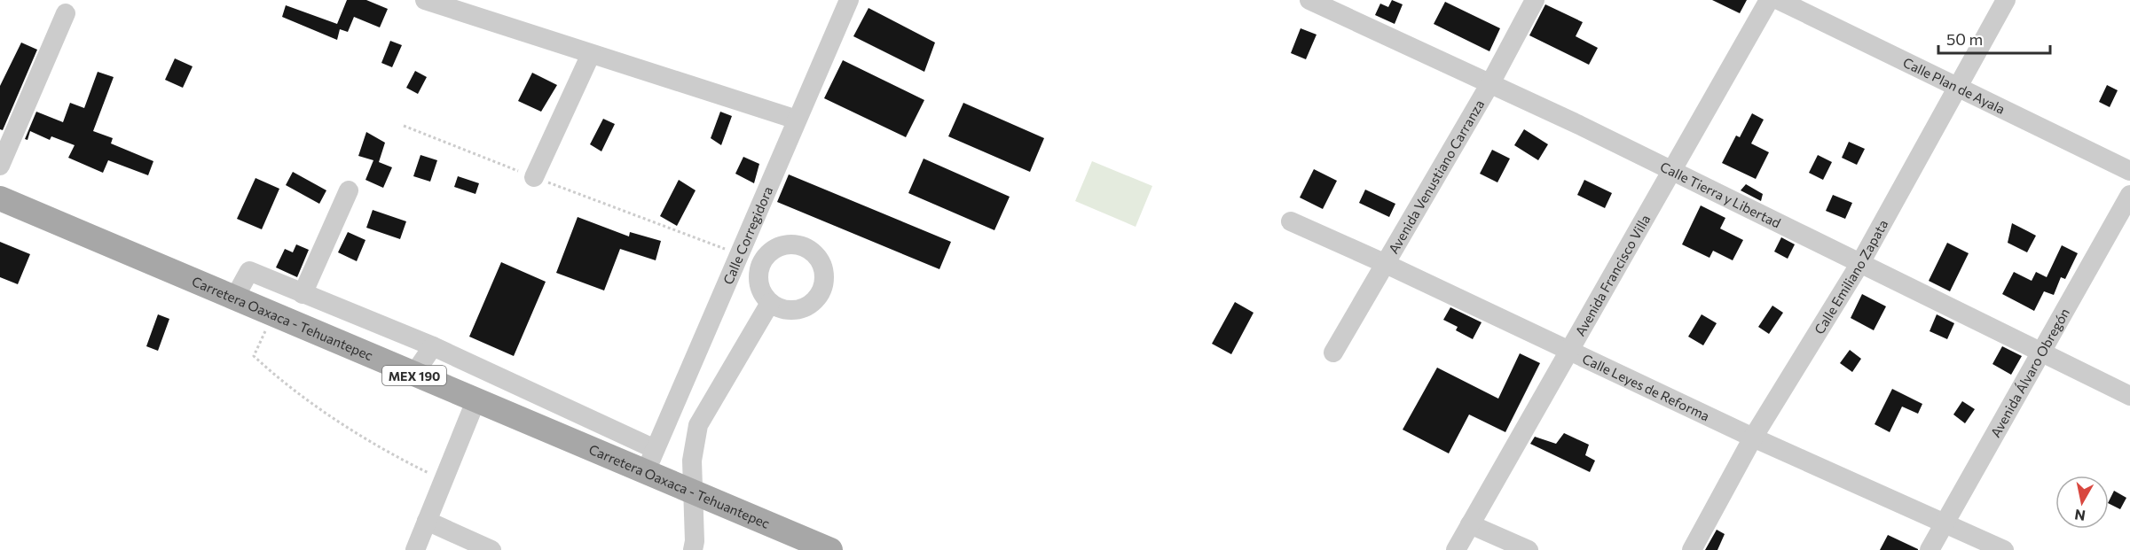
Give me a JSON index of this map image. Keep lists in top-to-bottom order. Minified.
{"streets":{"main road":["Carretera Oaxaca - Tehuantepec","MEX 190"],"street":["Calle Plan de Ayala","Avenida Venustiano Carranza","Calle Tierra y Libertad","Calle Corregidora","Avenida Francisco Villa","Calle Emiliano Zapata","Avenida Álvaro Obregón","Calle Leyes de Reforma"]},"crossings":[["Calle Plan de Ayala","Calle Emiliano Zapata"],["Avenida Venustiano Carranza","Calle Tierra y Libertad"],["Avenida Venustiano Carranza","Calle Leyes de Reforma"],["Calle Tierra y Libertad","Avenida Francisco Villa"],["Calle Tierra y Libertad","Calle Emiliano Zapata"],["Calle Tierra y Libertad","Avenida Álvaro Obregón"],["Calle Corregidora","Carretera Oaxaca - Tehuantepec"],["Avenida Francisco Villa","Calle Leyes de Reforma"],["Calle Emiliano Zapata","Calle Leyes de Reforma"],["Avenida Álvaro Obregón","Calle Leyes de Reforma"]],"scale_bar":"50 m","north":"bottom"}
